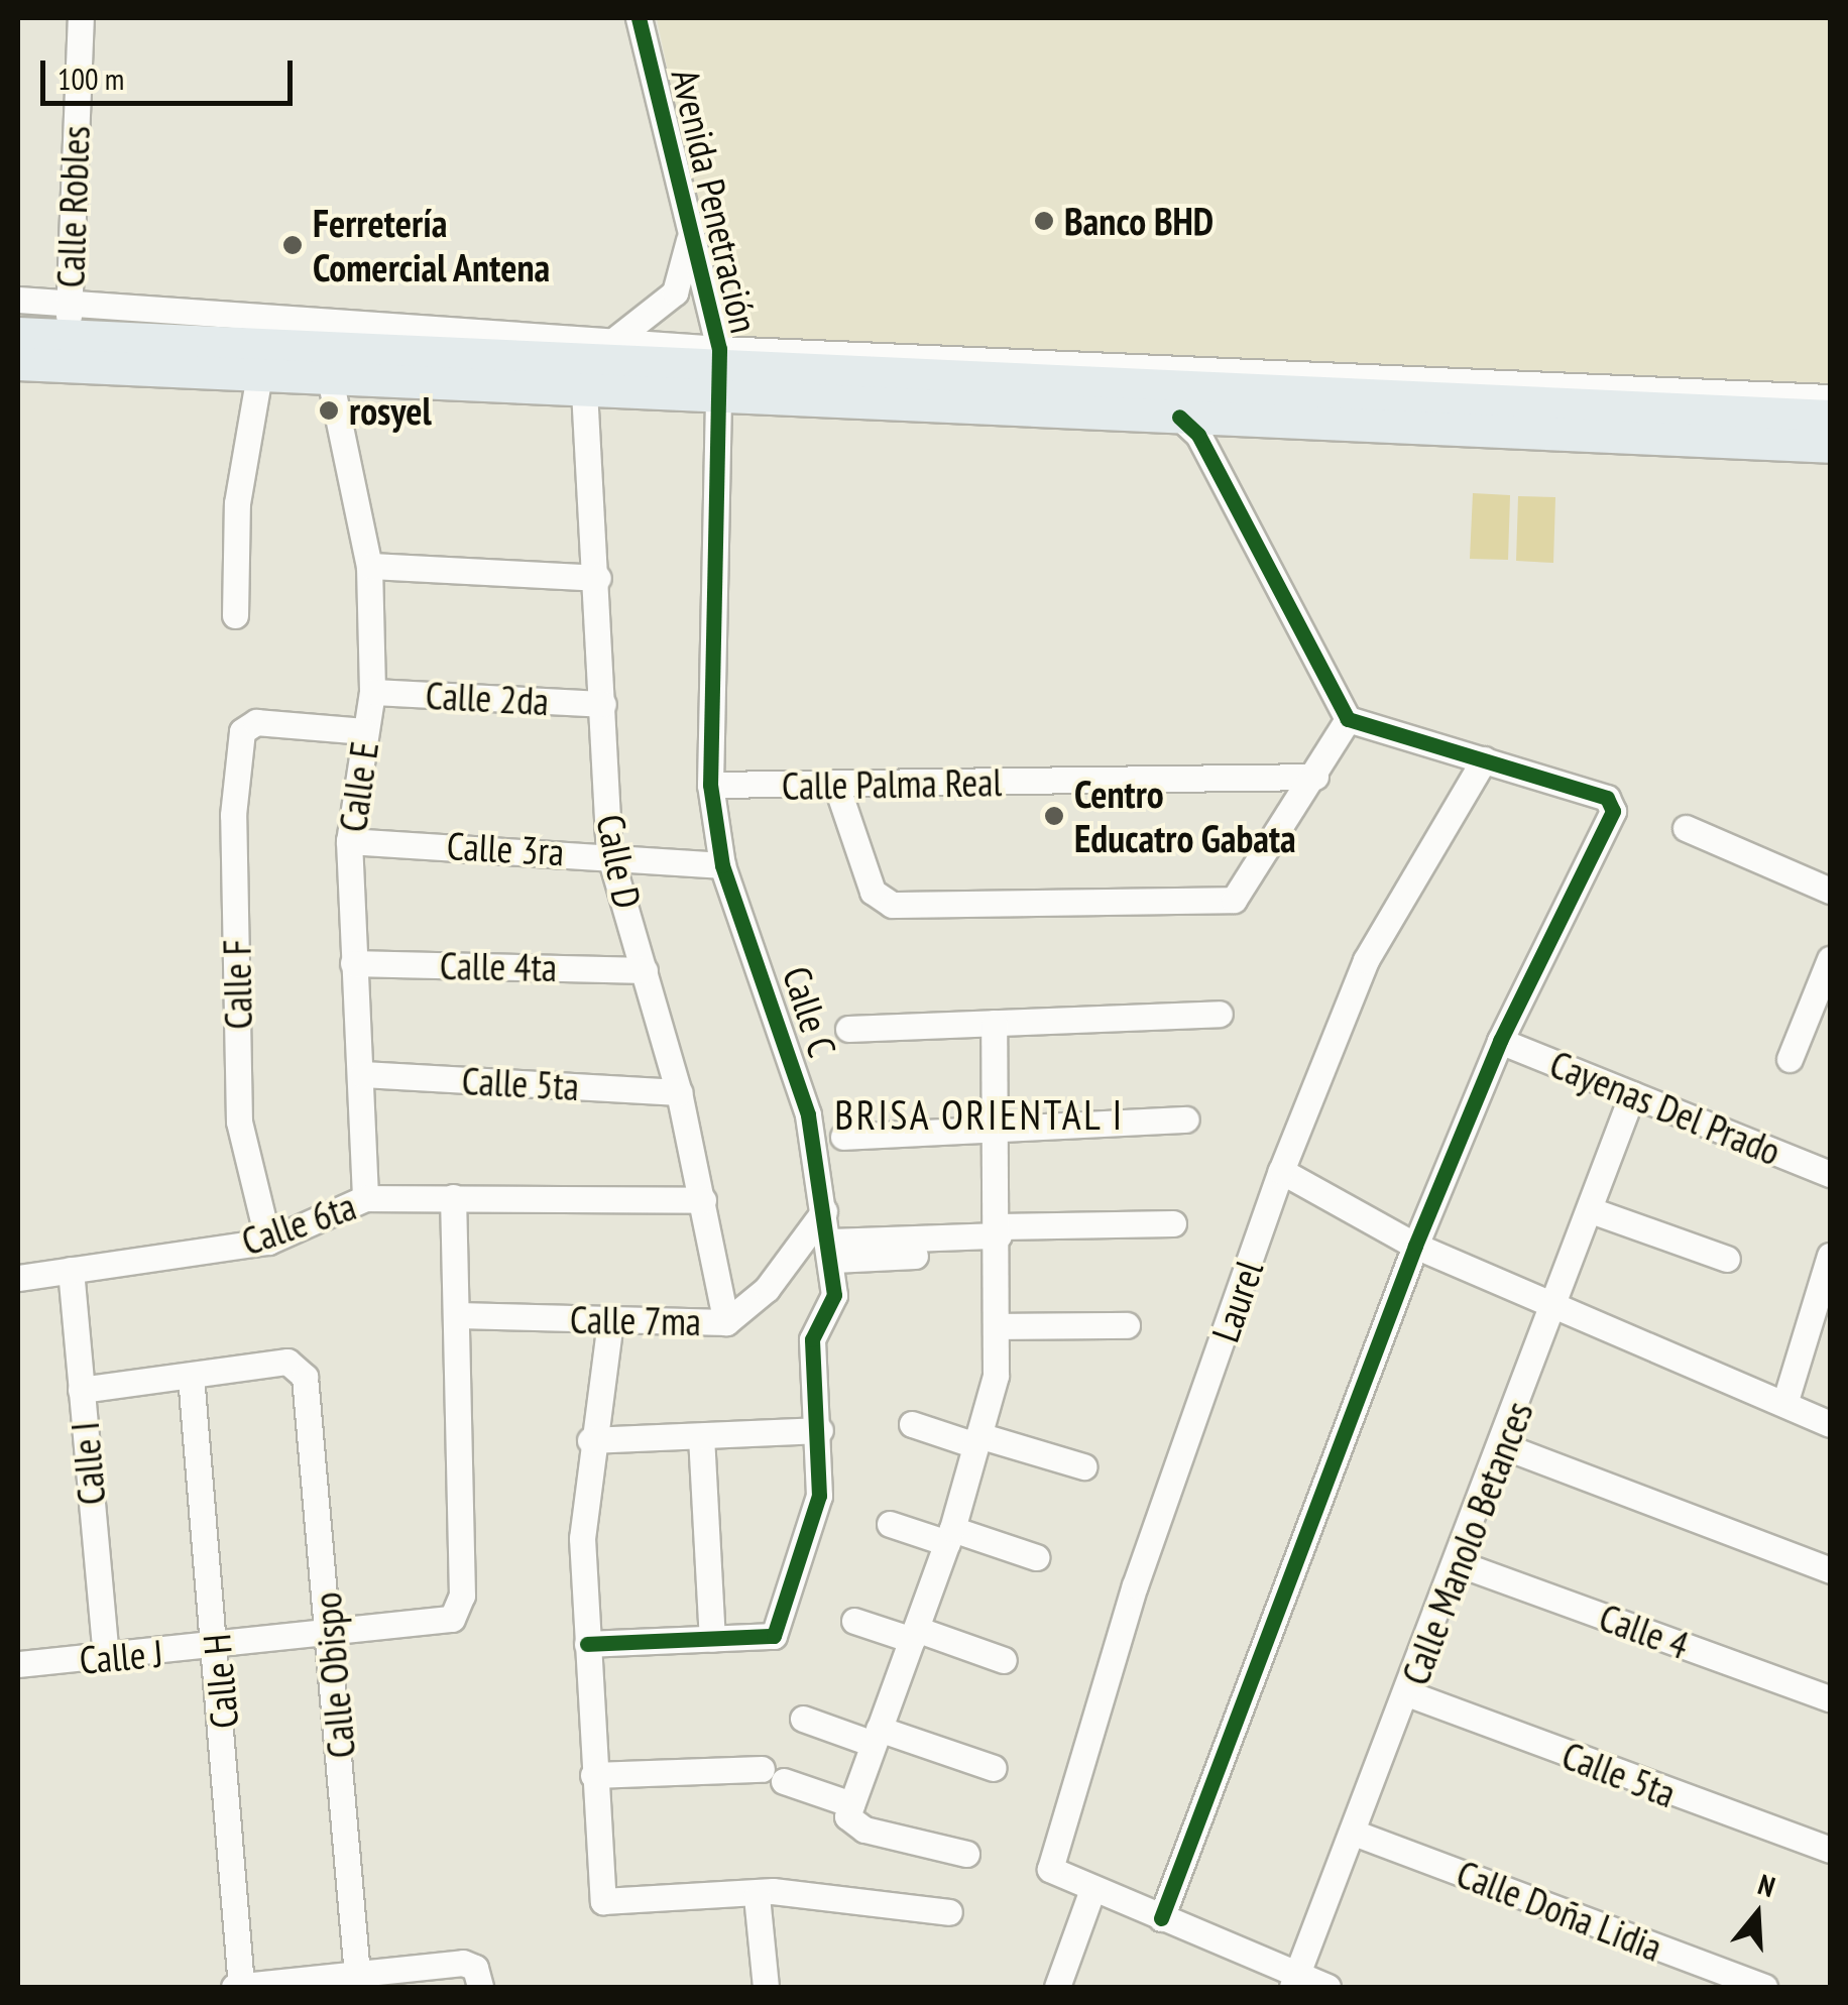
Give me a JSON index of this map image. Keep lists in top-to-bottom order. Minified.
{"streets":{"street":["Avenida Penetración","Calle Robles","Calle 2da","Calle Palma Real","Calle E","Calle 3ra","Calle D","Calle 4ta","Calle F","Calle C","Calle 5ta","Cayenas Del Prado","Calle 6ta","Laurel","Calle 7ma","Calle I","Calle Manolo Betances","Calle 4","Calle J","Calle Obispo","Calle H","Calle Doña Lidia"]},"crossings":[["Avenida Penetración","Calle C"],["Calle 2da","Calle E"],["Calle 2da","Calle D"],["Calle Palma Real","Calle C"],["Calle E","Calle 3ra"],["Calle E","Calle 4ta"],["Calle E","Calle F"],["Calle E","Calle 5ta"],["Calle E","Calle 6ta"],["Calle 3ra","Calle D"],["Calle 3ra","Calle C"],["Calle D","Calle 4ta"],["Calle D","Calle 5ta"],["Calle D","Calle 6ta"],["Calle D","Calle 7ma"],["Calle F","Calle 6ta"],["Calle C","Calle 7ma"],["Calle 5ta","Calle Manolo Betances"],["Cayenas Del Prado","Calle Manolo Betances"],["Calle 6ta","Calle I"],["Calle 7ma","Calle J"],["Calle I","Calle J"],["Calle Manolo Betances","Calle 4"],["Calle Manolo Betances","Calle Doña Lidia"],["Calle J","Calle Obispo"],["Calle J","Calle H"],["Calle Obispo","Calle H"]],"districts":["BRISA ORIENTAL I"],"places":["Banco BHD","Ferretería Comercial Antena","rosyel","Centro Educatro Gabata"],"scale_bar":"100 m","north":"top"}
